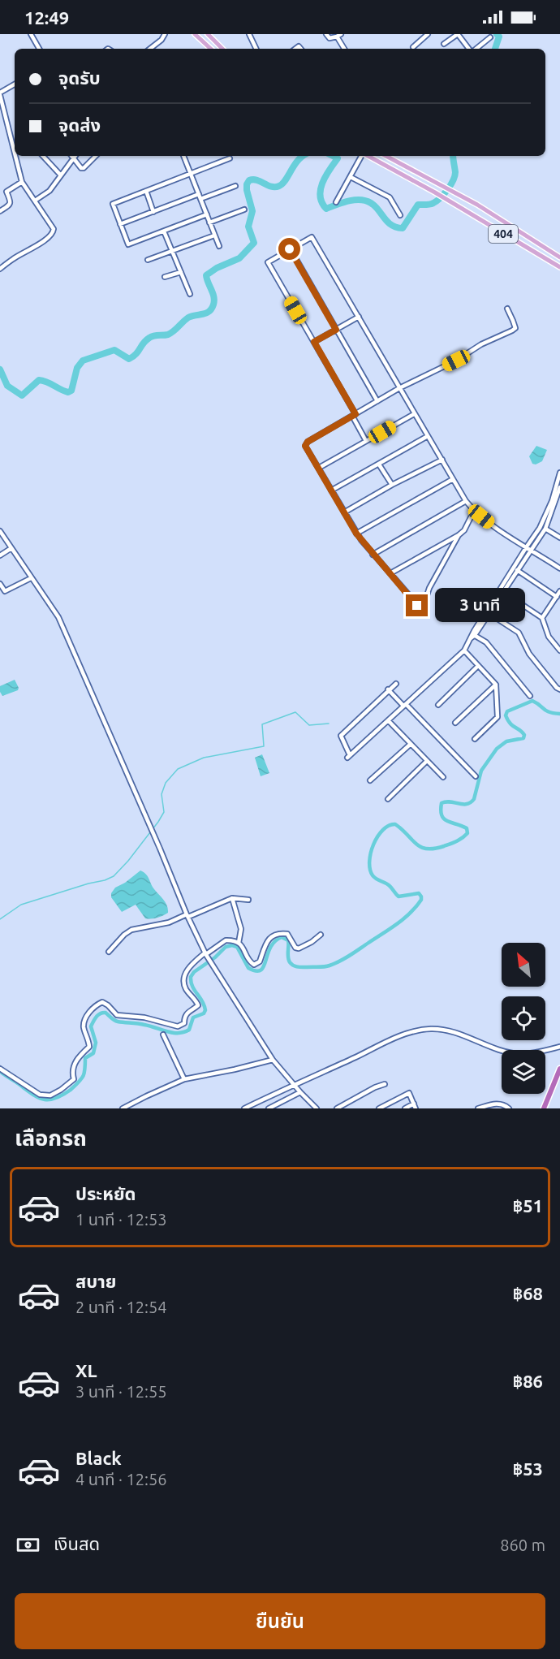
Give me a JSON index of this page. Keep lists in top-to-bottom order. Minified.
{"streets":{"main road":["404"]},"north":"top left","page":{"status":"12:49","banner":["จุดรับ","จุดส่ง"],"bubble":"3 นาที","heading":"เลือกรถ","list":[{"name":"ประหยัด","note":"1 นาที · 12:53","value":"฿51"},{"name":"สบาย","note":"2 นาที · 12:54","value":"฿68"},{"name":"XL","note":"3 นาที · 12:55","value":"฿86"},{"name":"Black","note":"4 นาที · 12:56","value":"฿53"}],"pay":["เงินสด","860 m"],"buttons":"ยืนยัน"}}
